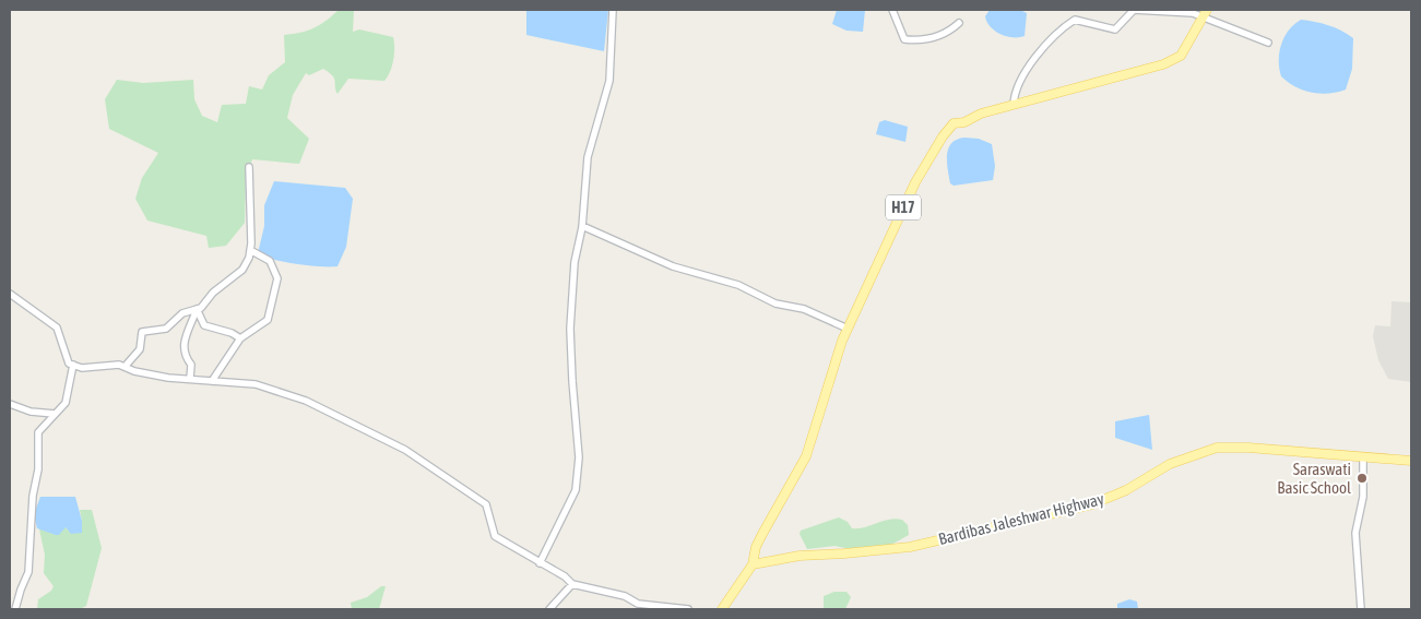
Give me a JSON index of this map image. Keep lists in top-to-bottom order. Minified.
{"streets":{"main road":["H17","Bardibas Jaleshwar Highway"]},"crossings":[["H17","Bardibas Jaleshwar Highway"]],"places":["Saraswati Basic School"]}
